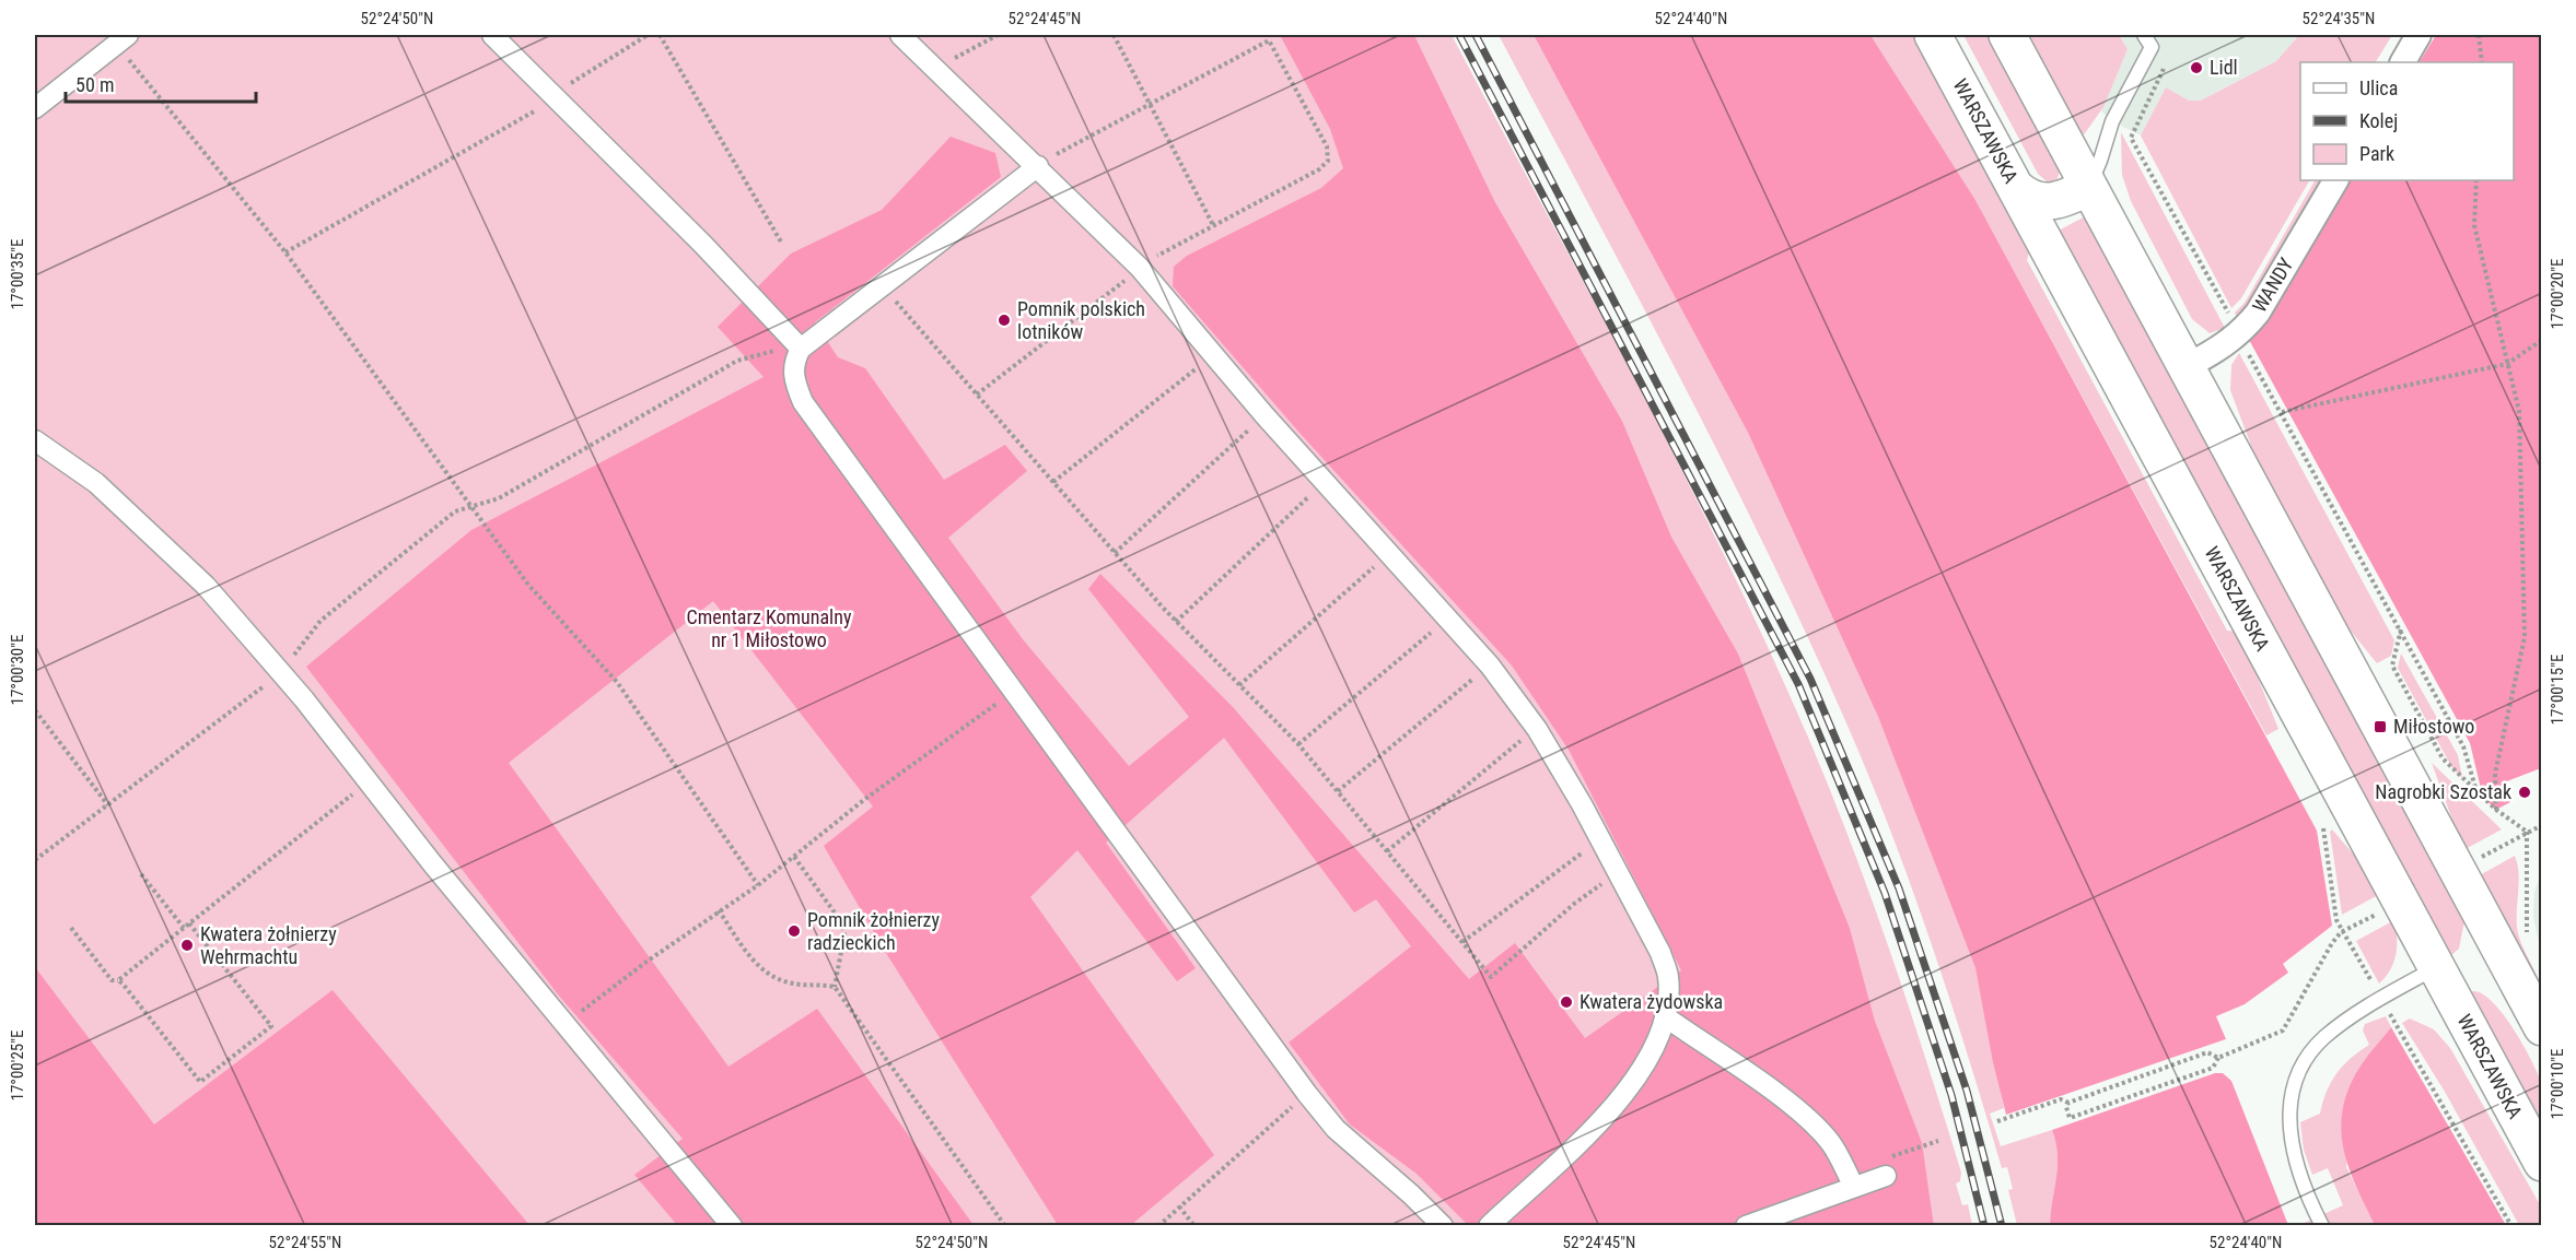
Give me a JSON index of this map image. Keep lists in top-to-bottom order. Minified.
{"streets":{"main road":["WARSZAWSKA"],"street":["WANDY"]},"parks":["Cmentarz Komunalny nr 1 Miłostowo"],"places":{"other":["Lidl","Pomnik polskich lotników","Nagrobki Szostak","Pomnik żołnierzy radzieckich","Kwatera żołnierzy Wehrmachtu","Kwatera żydowska"],"transit":["Miłostowo"]},"legend":["Ulica","Kolej","Park"],"scale_bar":"50 m","coordinates":["52°24'50\"N","52°24'45\"N","52°24'40\"N","52°24'35\"N","17°00'35\"E","17°00'20\"E","17°00'30\"E","17°00'15\"E","17°00'25\"E","17°00'10\"E","52°24'55\"N"]}
